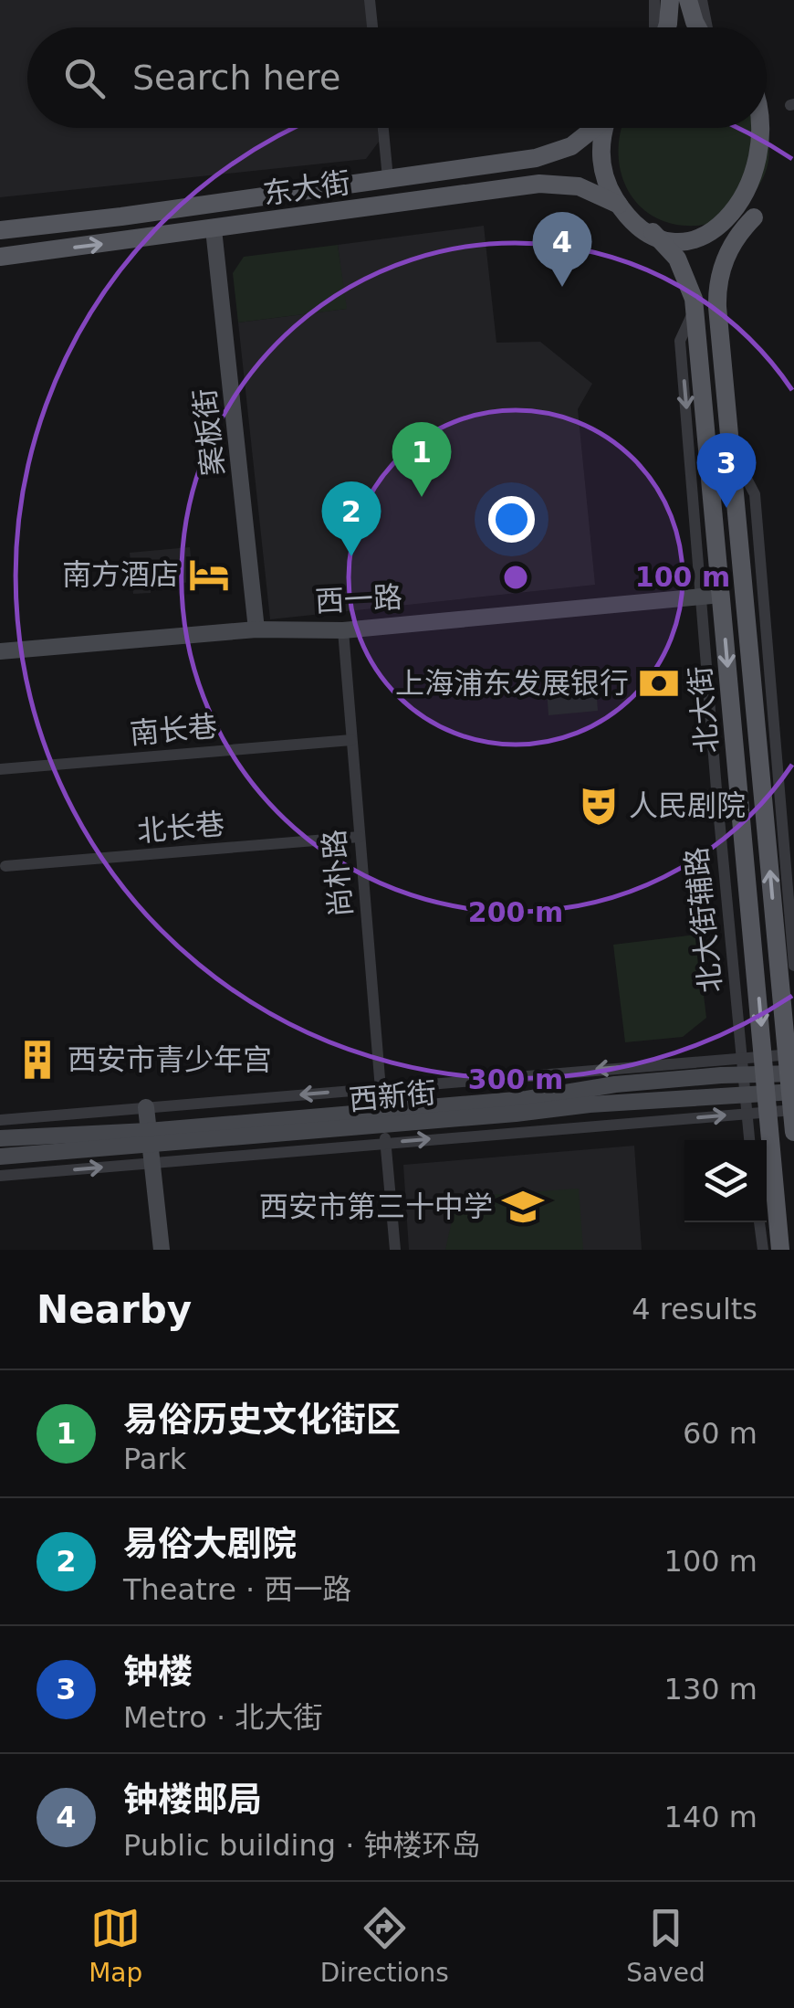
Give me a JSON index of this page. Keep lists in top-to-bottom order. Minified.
{"streets":{"main road":["东大街","案板街","西一路","北大街","西新街"],"street":["南长巷","北长巷","尚朴路","北大街辅路"]},"crossings":[["东大街","案板街"],["东大街","北大街"],["案板街","西一路"],["西一路","北大街"],["西一路","尚朴路"],["西一路","北大街辅路"],["北大街","北大街辅路"],["北大街","西新街"],["南长巷","尚朴路"],["北长巷","尚朴路"],["尚朴路","西新街"],["北大街辅路","西新街"]],"places":{"hotel":["南方酒店"],"bank":["上海浦东发展银行"],"theatre":["人民剧院"],"building":["西安市青少年宫"],"school or university":["西安市第三十中学"]},"page":{"search":"Search here","pins":["4","1","3","2"],"heading":["Nearby","4 results"],"list":[{"mark":"1","name":"易俗历史文化街区","note":"Park","value":"60 m"},{"mark":"2","name":"易俗大剧院","note":"Theatre · 西一路","value":"100 m"},{"mark":"3","name":"钟楼","note":"Metro · 北大街","value":"130 m"},{"mark":"4","name":"钟楼邮局","note":"Public building · 钟楼环岛","value":"140 m"}],"nav":["Map","Directions","Saved"]},"rings":["100 m","200 m","300 m"]}
